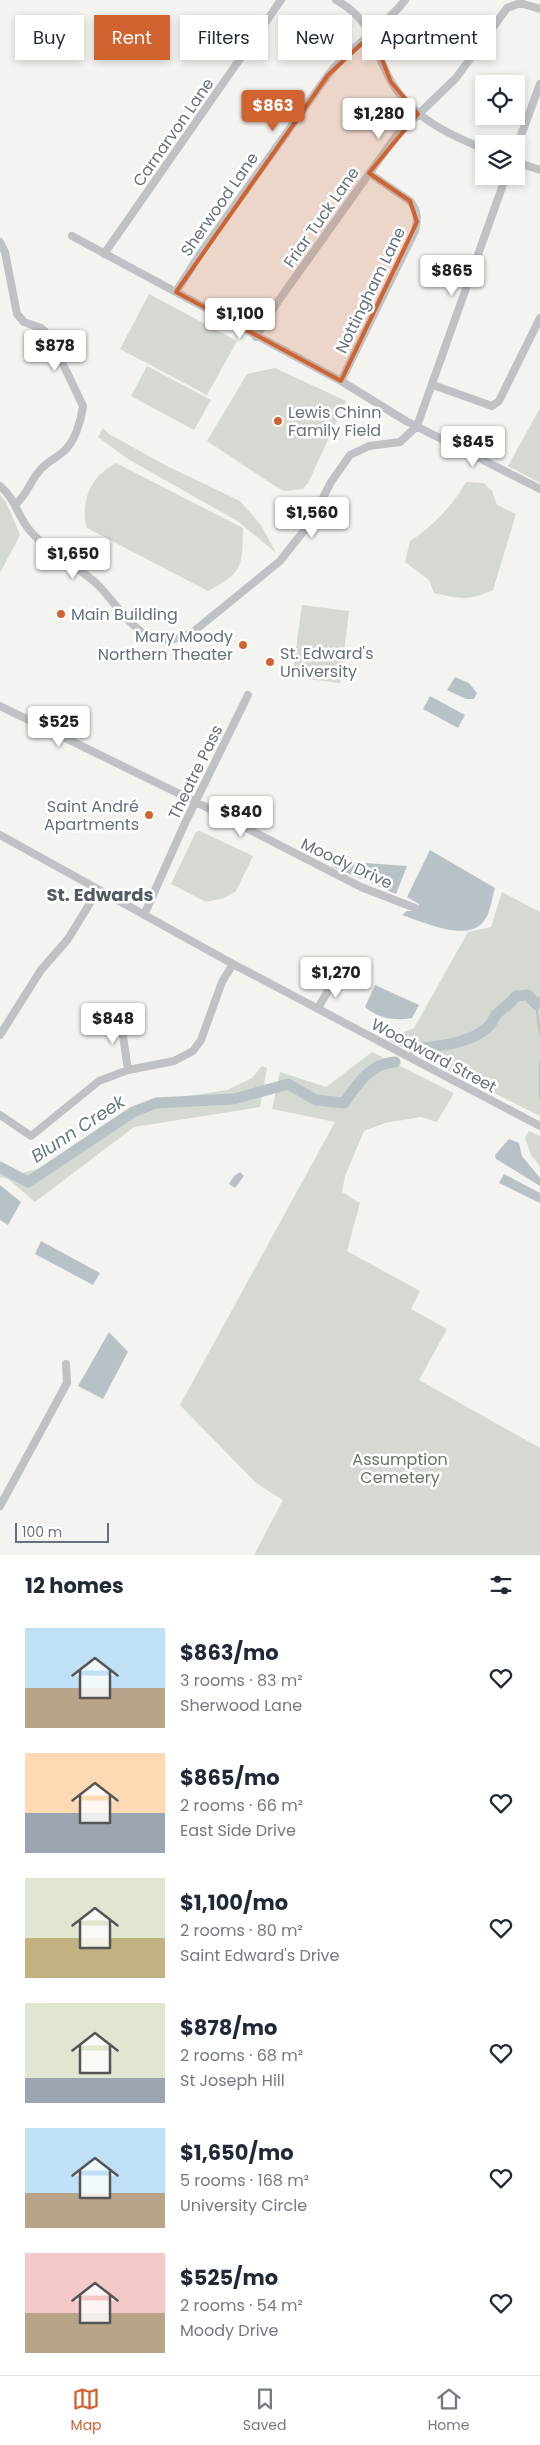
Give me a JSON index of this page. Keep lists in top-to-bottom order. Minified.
{"streets":{"street":["Carnarvon Lane","Sherwood Lane","Friar Tuck Lane","Nottingham Lane","Theatre Pass","Moody Drive","Woodward Street"]},"crossings":[["Friar Tuck Lane","Nottingham Lane"],["Theatre Pass","Moody Drive"],["Theatre Pass","Woodward Street"]],"districts":["St. Edwards"],"water":["Blunn Creek"],"parks":["Assumption Cemetery"],"places":["Lewis Chinn Family Field","Main Building","Mary Moody Northern Theater","St. Edward's University","Saint André Apartments"],"scale_bar":"100 m","page":{"chip":["Buy","Rent","Filters","New","Apartment"],"price":["$863","$1,280","$865","$1,100","$878","$845","$1,560","$1,650","$525","$840","$1,270","$848"],"scale":"100 m","heading":"12 homes","list":[{"name":"$863/mo","note":"3 rooms · 83 m² · Sherwood Lane"},{"name":"$865/mo","note":"2 rooms · 66 m² · East Side Drive"},{"name":"$1,100/mo","note":"2 rooms · 80 m² · Saint Edward's Drive"},{"name":"$878/mo","note":"2 rooms · 68 m² · St Joseph Hill"},{"name":"$1,650/mo","note":"5 rooms · 168 m² · University Circle"},{"name":"$525/mo","note":"2 rooms · 54 m² · Moody Drive"}],"tabs":["Map","Saved","Home"]}}
